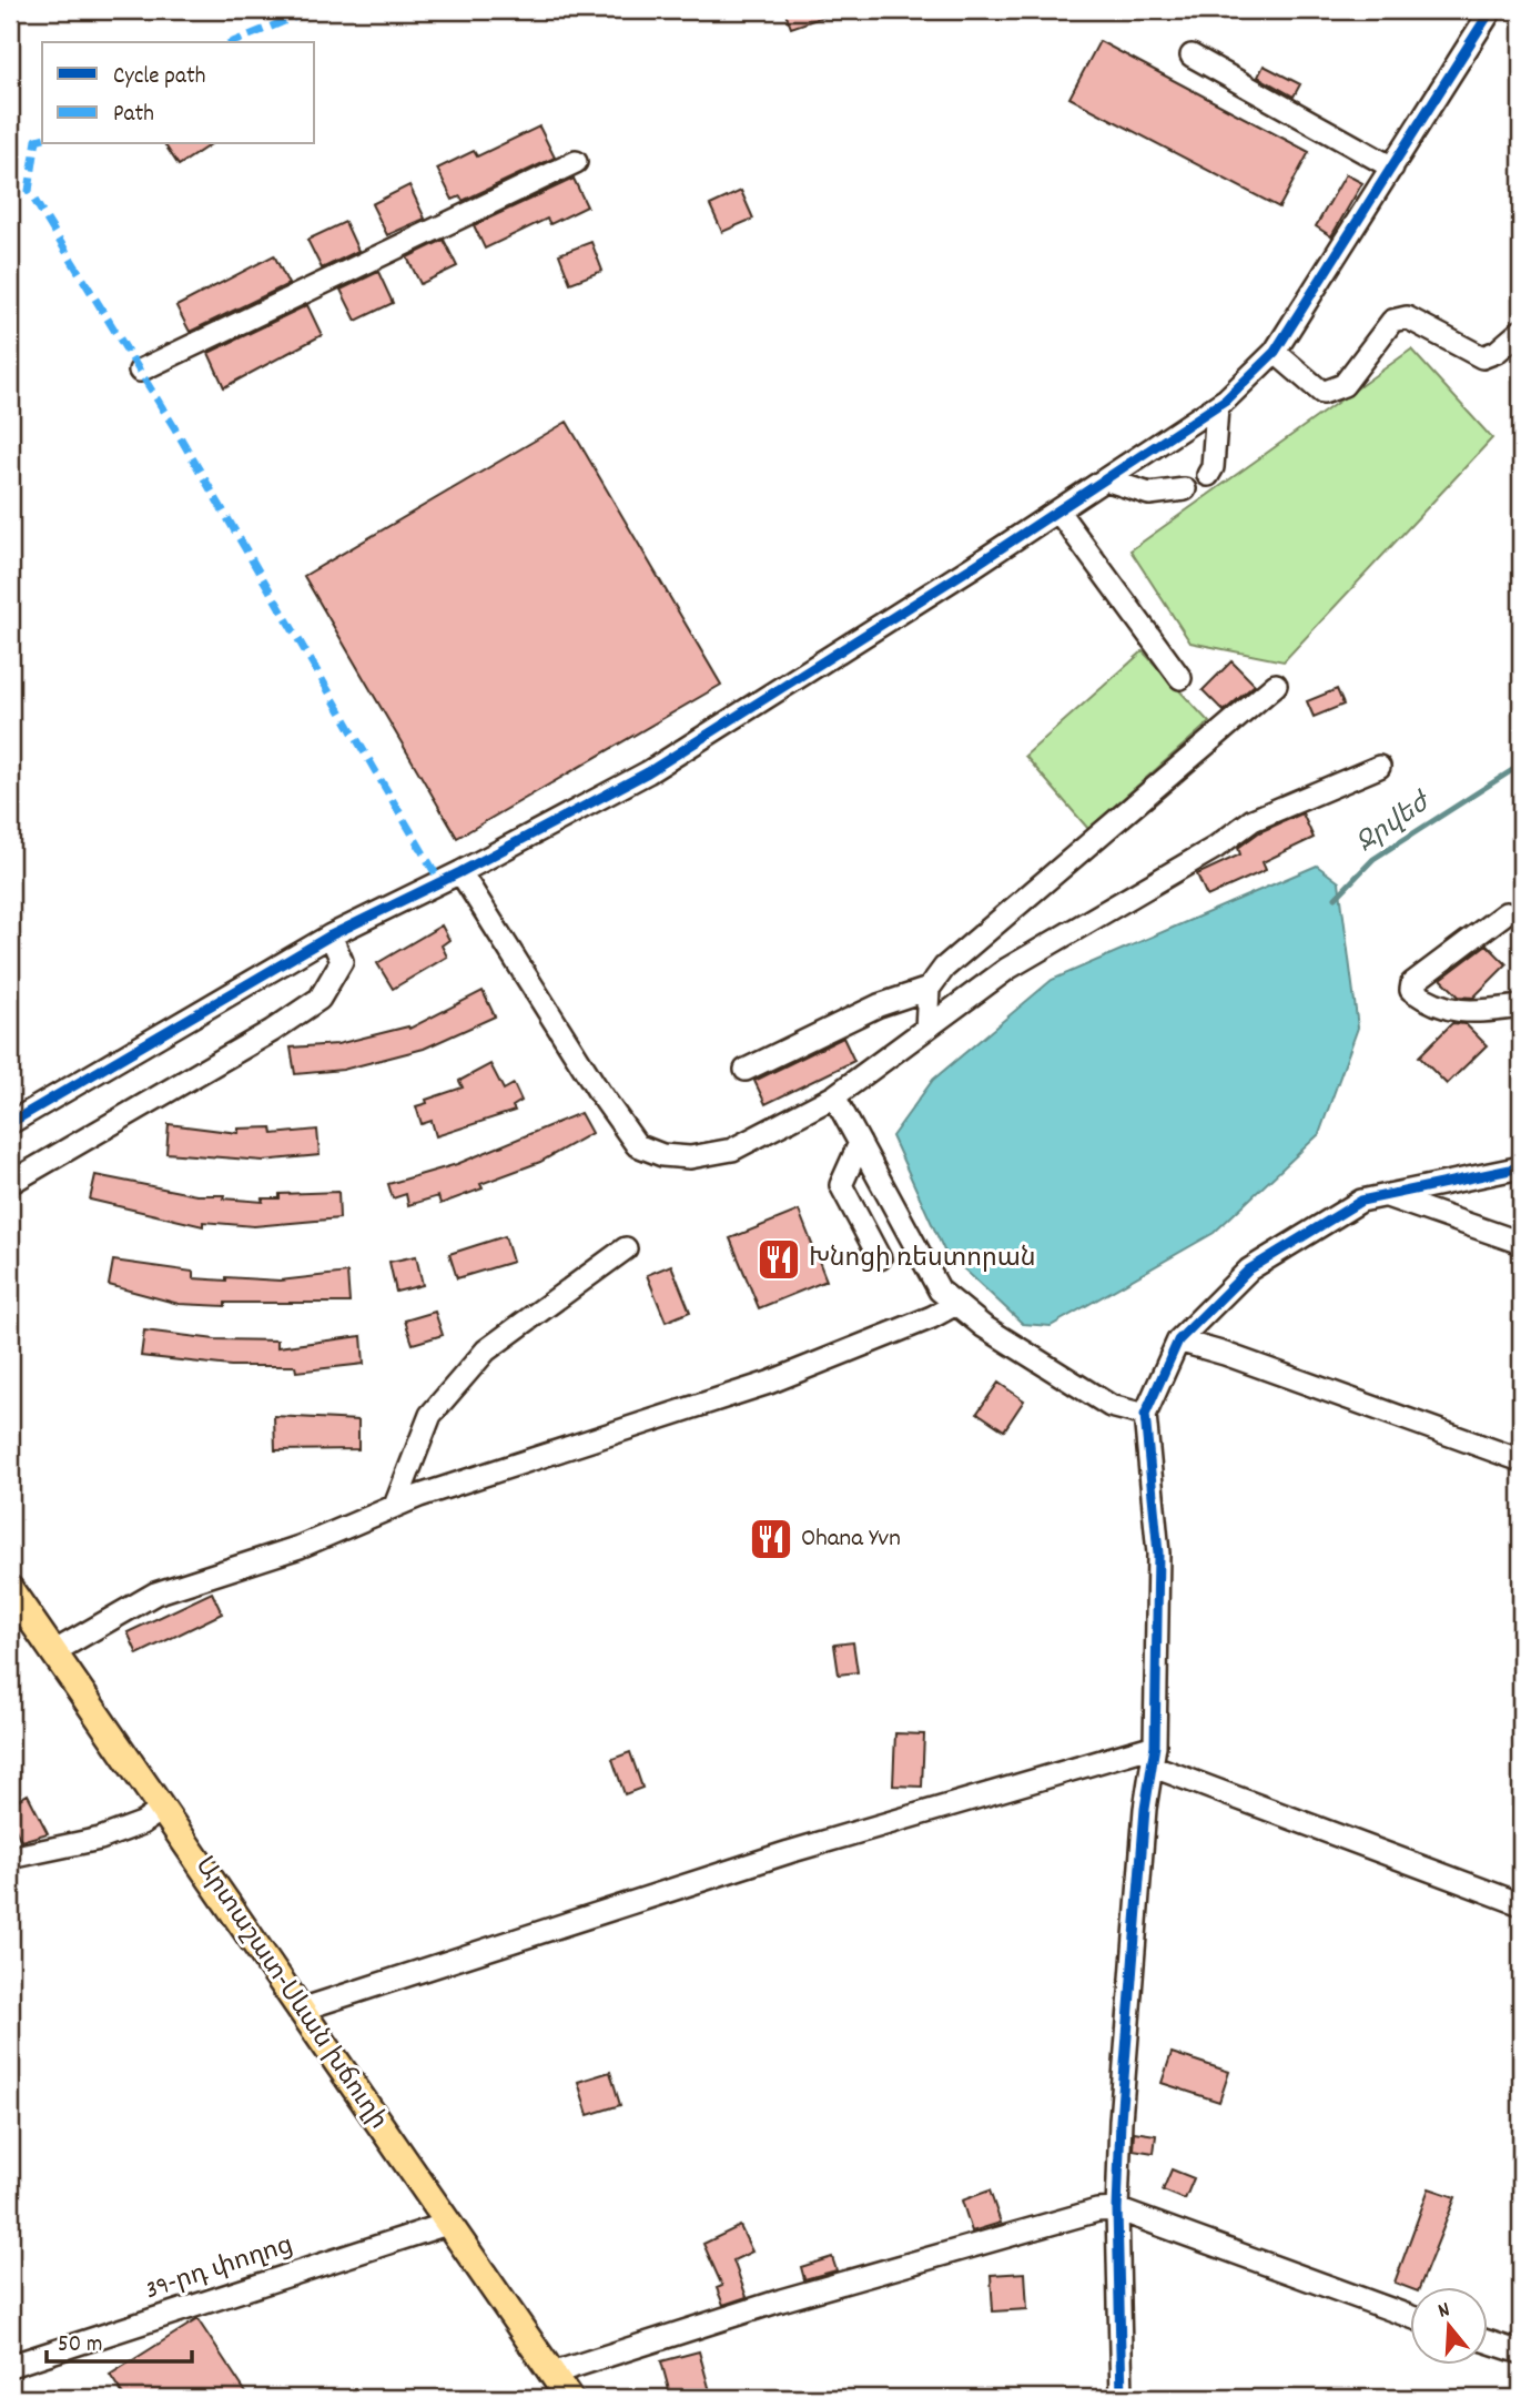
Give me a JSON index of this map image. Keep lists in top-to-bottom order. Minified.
{"streets":{"main road":["Արտաշատ-Սևան խճուղի"],"street":["39-րդ փողոց"]},"crossings":[["Արտաշատ-Սևան խճուղի","39-րդ փողոց"]],"water":["Ջրվեժ"],"places":{"restaurant":["Խնոցի ռեստորան","Ohana Yvn"]},"legend":["Cycle path","Path"],"scale_bar":"50 m","north":"top"}
